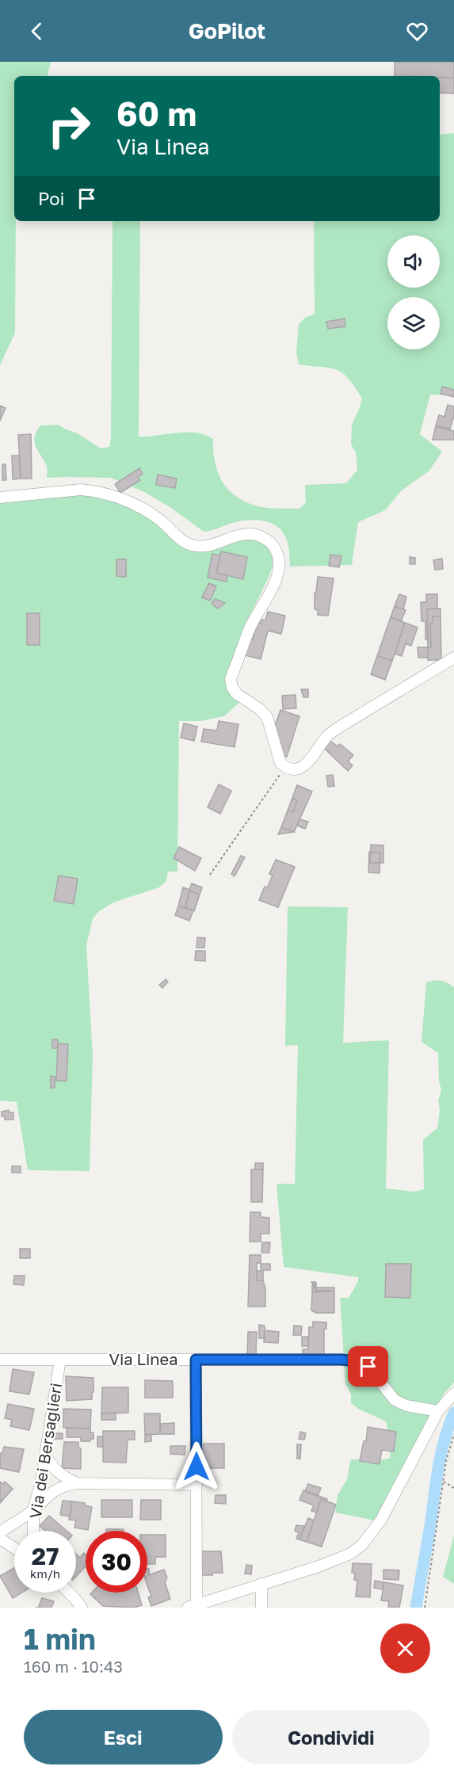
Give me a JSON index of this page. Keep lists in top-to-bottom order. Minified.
{"streets":{"street":["Via Linea","Via dei Bersaglieri"]},"crossings":[["Via Linea","Via dei Bersaglieri"]],"page":{"header":"GoPilot","turn":["60 m","Via Linea"],"then":"Poi","speed":"27 km/h","limit":"30","heading":["1 min","160 m · 10:43"],"buttons":["Esci","Condividi"]}}
